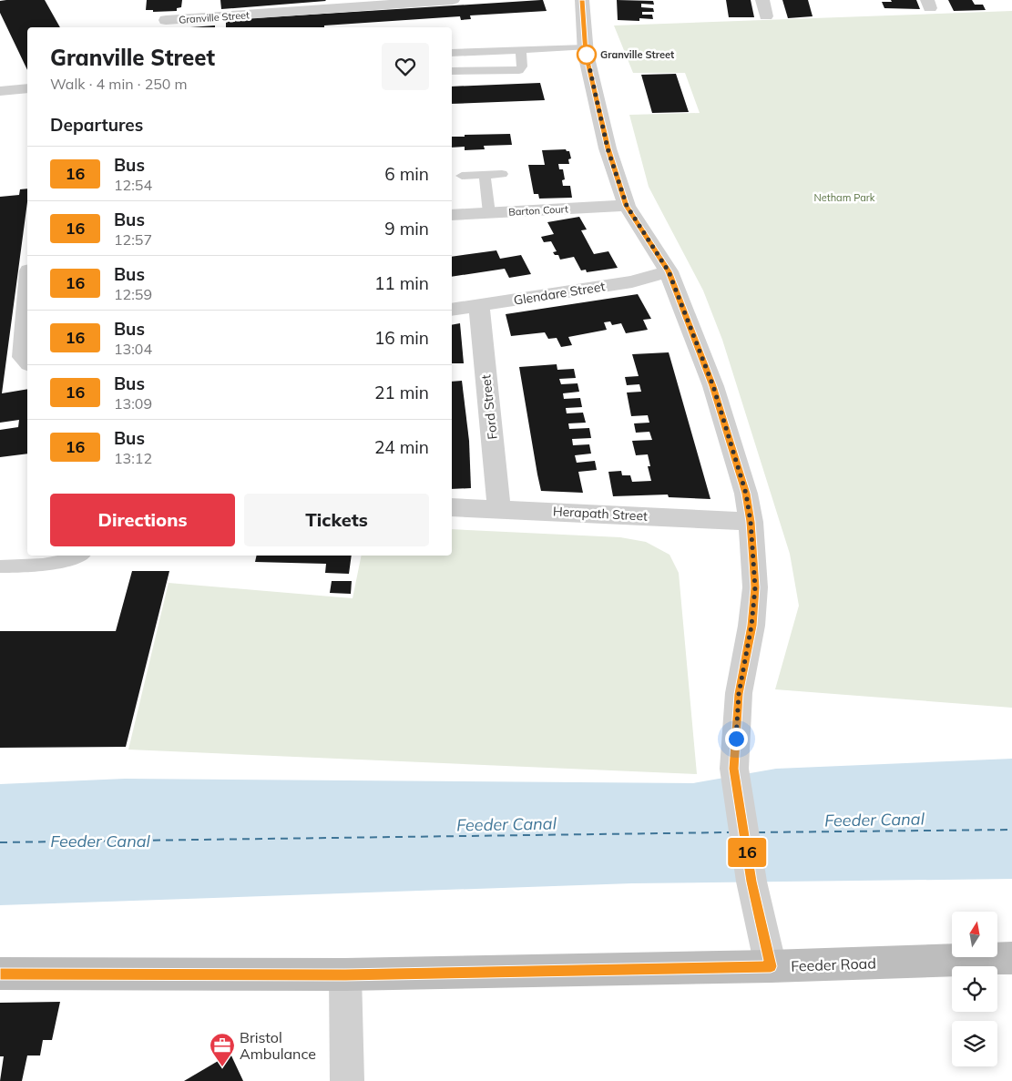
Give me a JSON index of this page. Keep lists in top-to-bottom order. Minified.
{"streets":{"street":["Granville Street","Barton Court","Glendare Street","Ford Street","Herapath Street","Feeder Road"]},"crossings":[["Glendare Street","Ford Street"],["Ford Street","Herapath Street"]],"water":["Feeder Canal"],"parks":["Netham Park"],"places":{"other":["Granville Street"],"office":["Bristol Ambulance"]},"lines":["bus line 16"],"north":"top","page":{"on_map":"16","heading":[["Granville Street","Walk · 4 min · 250 m"],"Departures"],"list":[{"mark":"16","name":"Bus","note":"12:54","value":"6 min"},{"mark":"16","name":"Bus","note":"12:57","value":"9 min"},{"mark":"16","name":"Bus","note":"12:59","value":"11 min"},{"mark":"16","name":"Bus","note":"13:04","value":"16 min"},{"mark":"16","name":"Bus","note":"13:09","value":"21 min"},{"mark":"16","name":"Bus","note":"13:12","value":"24 min"}],"buttons":["Directions","Tickets"]}}
